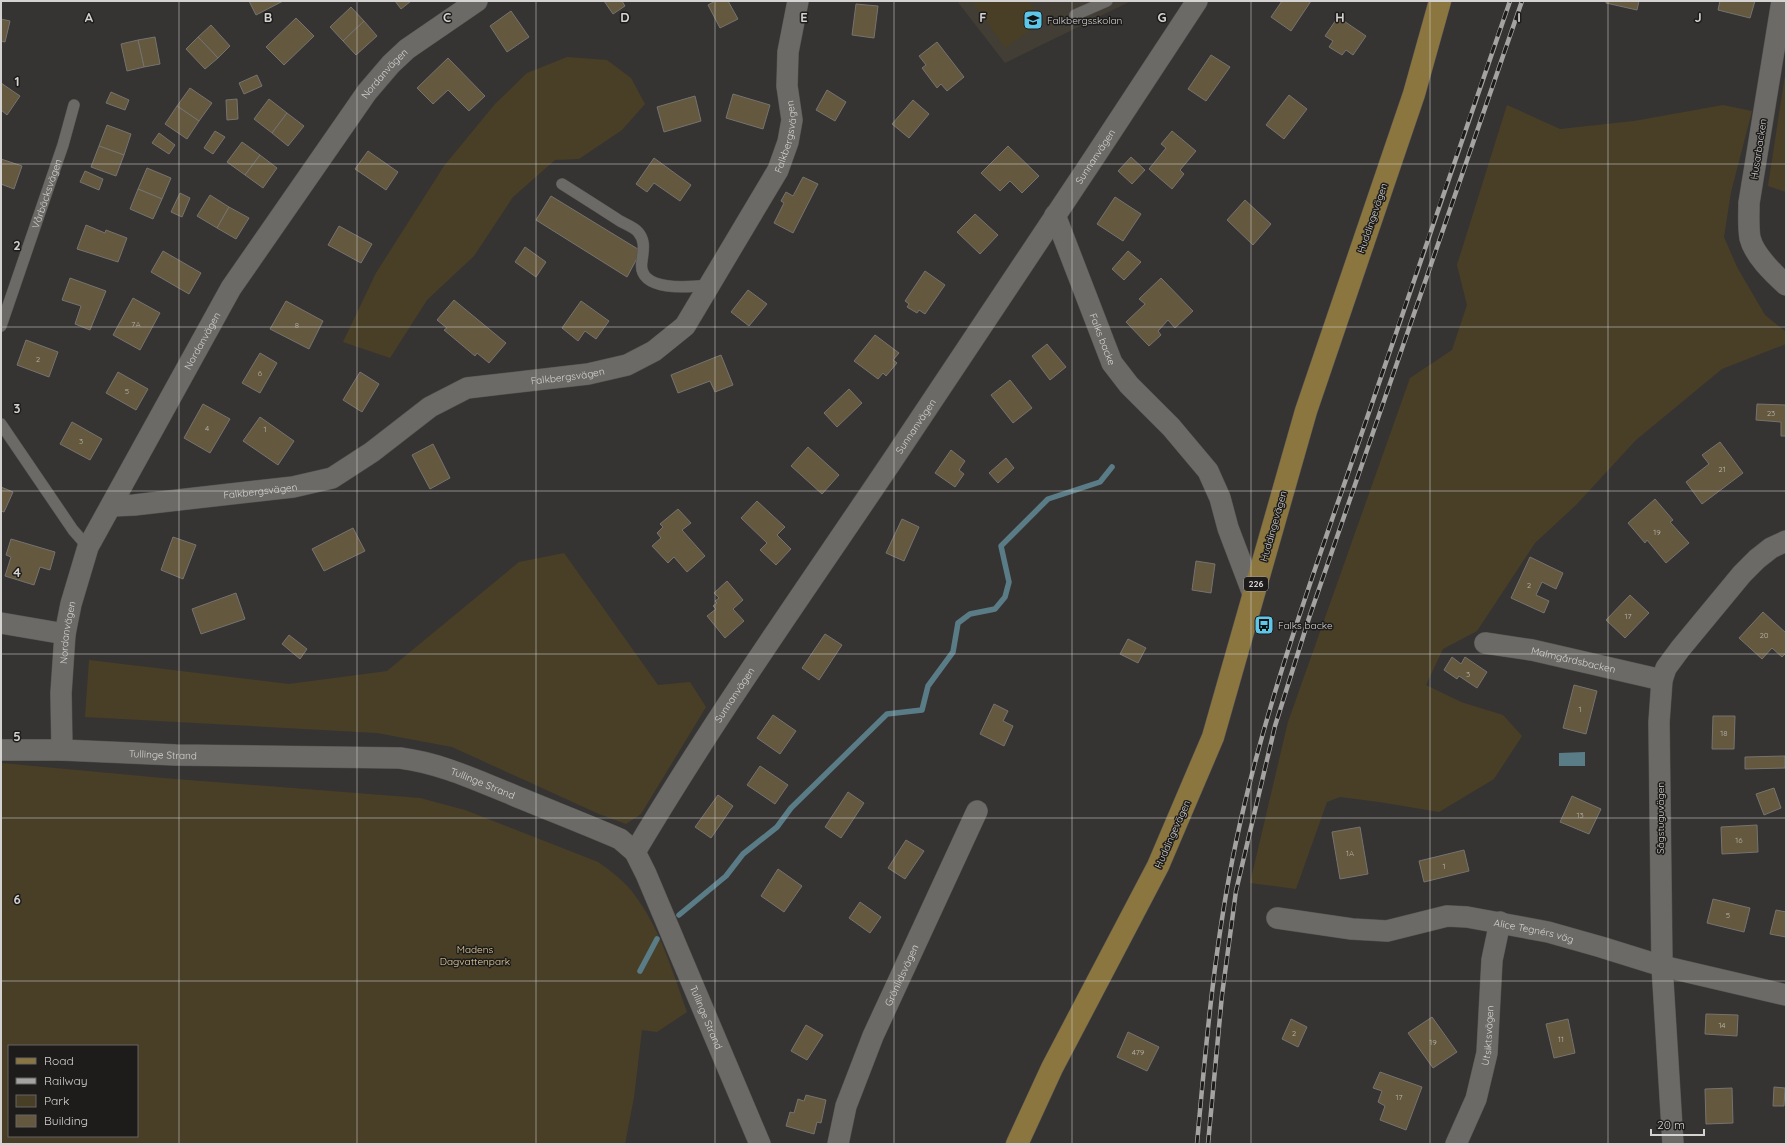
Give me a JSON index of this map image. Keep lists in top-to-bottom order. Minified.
{"streets":{"main road":["Huddingevägen","226"],"street":["Nordanvägen","Falkbergsvägen","Husarbacken","Sunnanvägen","Falks backe","Malmgårdsbacken","Tullinge Strand","Sågstuguvägen","Alice Tegnérs väg","Grönlidsvägen","Utsiktsvägen"],"lane":["Vårbäcksvägen"]},"crossings":[["Nordanvägen","Falkbergsvägen"],["Nordanvägen","Tullinge Strand"],["Sunnanvägen","Falks backe"],["Sunnanvägen","Tullinge Strand"],["Huddingevägen","Falks backe"],["Malmgårdsbacken","Sågstuguvägen"],["Sågstuguvägen","Alice Tegnérs väg"],["Alice Tegnérs väg","Utsiktsvägen"]],"parks":["Madens Dagvattenpark"],"places":{"school or university":["Falkbergsskolan"],"bus stop":["Falks backe"]},"house_numbers":["7A","8","2","6","5","23","4","1","3","21","19","2","17","20","3","1","18","13","16","1A","1","5","14","2","11","19","479","17"],"legend":["Road","Railway","Park","Building"],"scale_bar":"20 m","grid":{"columns":["A","B","C","D","E","F","G","H","I","J"],"rows":["1","2","3","4","5","6"]}}
